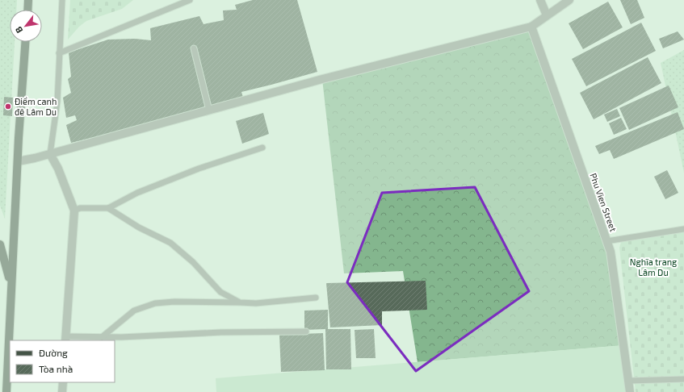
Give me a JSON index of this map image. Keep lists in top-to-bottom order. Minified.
{"streets":{"street":["Phu Vien Street"]},"parks":["Nghĩa trang Lâm Du"],"places":["Điểm canh đê Lâm Du"],"legend":["Đường","Tòa nhà"],"north":"bottom left"}
